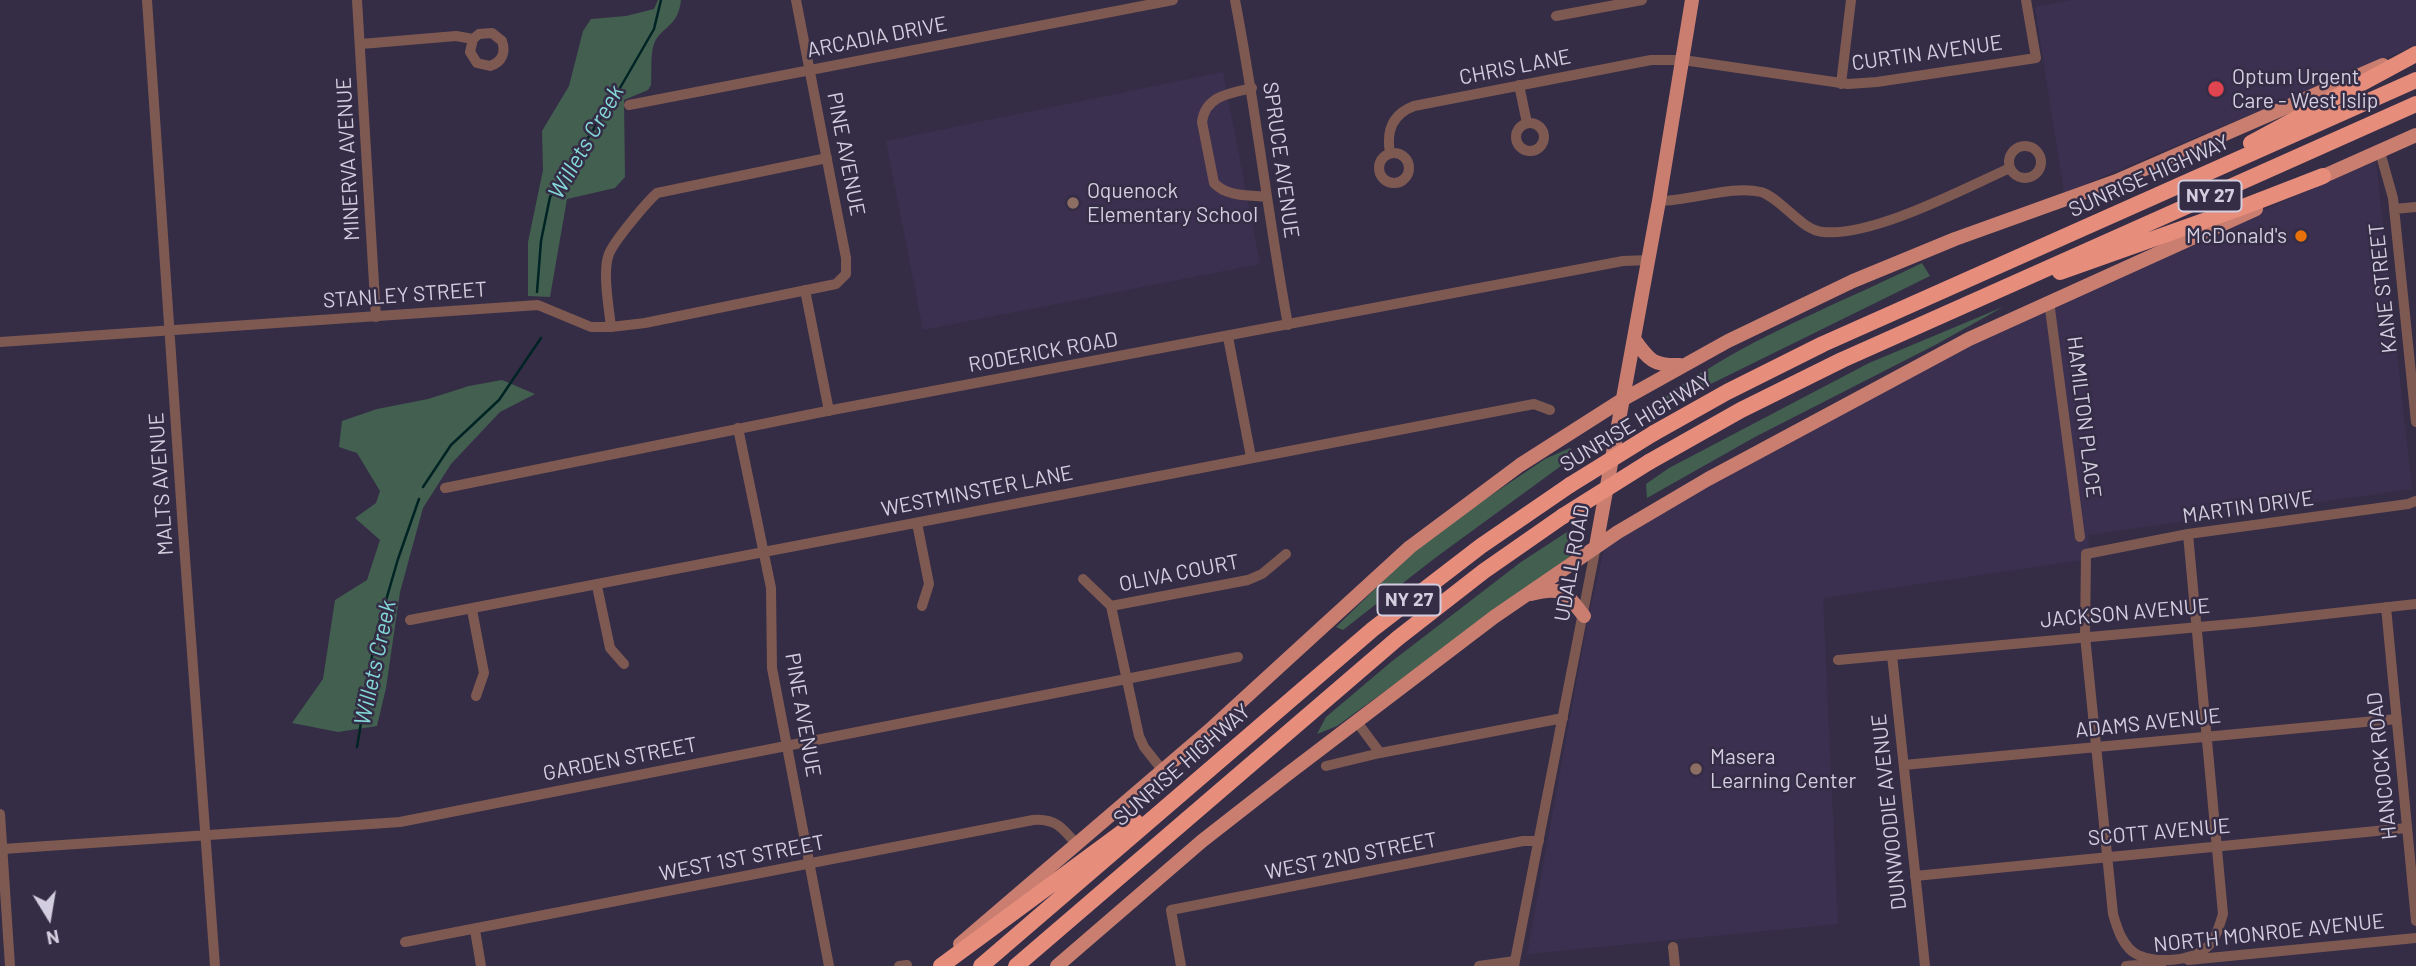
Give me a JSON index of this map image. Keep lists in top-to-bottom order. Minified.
{"streets":{"highway":["SUNRISE HIGHWAY","NY 27"],"main road":["UDALL ROAD"],"street":["ARCADIA DRIVE","CURTIN AVENUE","CHRIS LANE","PINE AVENUE","MINERVA AVENUE","SPRUCE AVENUE","KANE STREET","STANLEY STREET","RODERICK ROAD","HAMILTON PLACE","MALTS AVENUE","WESTMINSTER LANE","MARTIN DRIVE","OLIVA COURT","JACKSON AVENUE","ADAMS AVENUE","GARDEN STREET","HANCOCK ROAD","DUNWOODIE AVENUE","SCOTT AVENUE","WEST 2ND STREET","WEST 1ST STREET","NORTH MONROE AVENUE"]},"crossings":[["ARCADIA DRIVE","PINE AVENUE"],["CURTIN AVENUE","CHRIS LANE"],["CURTIN AVENUE","UDALL ROAD"],["CHRIS LANE","UDALL ROAD"],["PINE AVENUE","STANLEY STREET"],["PINE AVENUE","RODERICK ROAD"],["PINE AVENUE","WESTMINSTER LANE"],["PINE AVENUE","GARDEN STREET"],["PINE AVENUE","WEST 1ST STREET"],["MINERVA AVENUE","STANLEY STREET"],["SPRUCE AVENUE","RODERICK ROAD"],["SUNRISE HIGHWAY","UDALL ROAD"],["SUNRISE HIGHWAY","WEST 1ST STREET"],["STANLEY STREET","MALTS AVENUE"],["RODERICK ROAD","UDALL ROAD"],["MALTS AVENUE","GARDEN STREET"],["MARTIN DRIVE","JACKSON AVENUE"],["UDALL ROAD","WEST 2ND STREET"],["JACKSON AVENUE","HANCOCK ROAD"],["JACKSON AVENUE","DUNWOODIE AVENUE"],["ADAMS AVENUE","HANCOCK ROAD"],["ADAMS AVENUE","DUNWOODIE AVENUE"],["HANCOCK ROAD","SCOTT AVENUE"],["DUNWOODIE AVENUE","SCOTT AVENUE"],["SCOTT AVENUE","NORTH MONROE AVENUE"]],"water":["Willets Creek"],"places":["Optum Urgent Care - West Islip","Oquenock Elementary School","McDonald's","Masera Learning Center"],"north":"bottom"}
